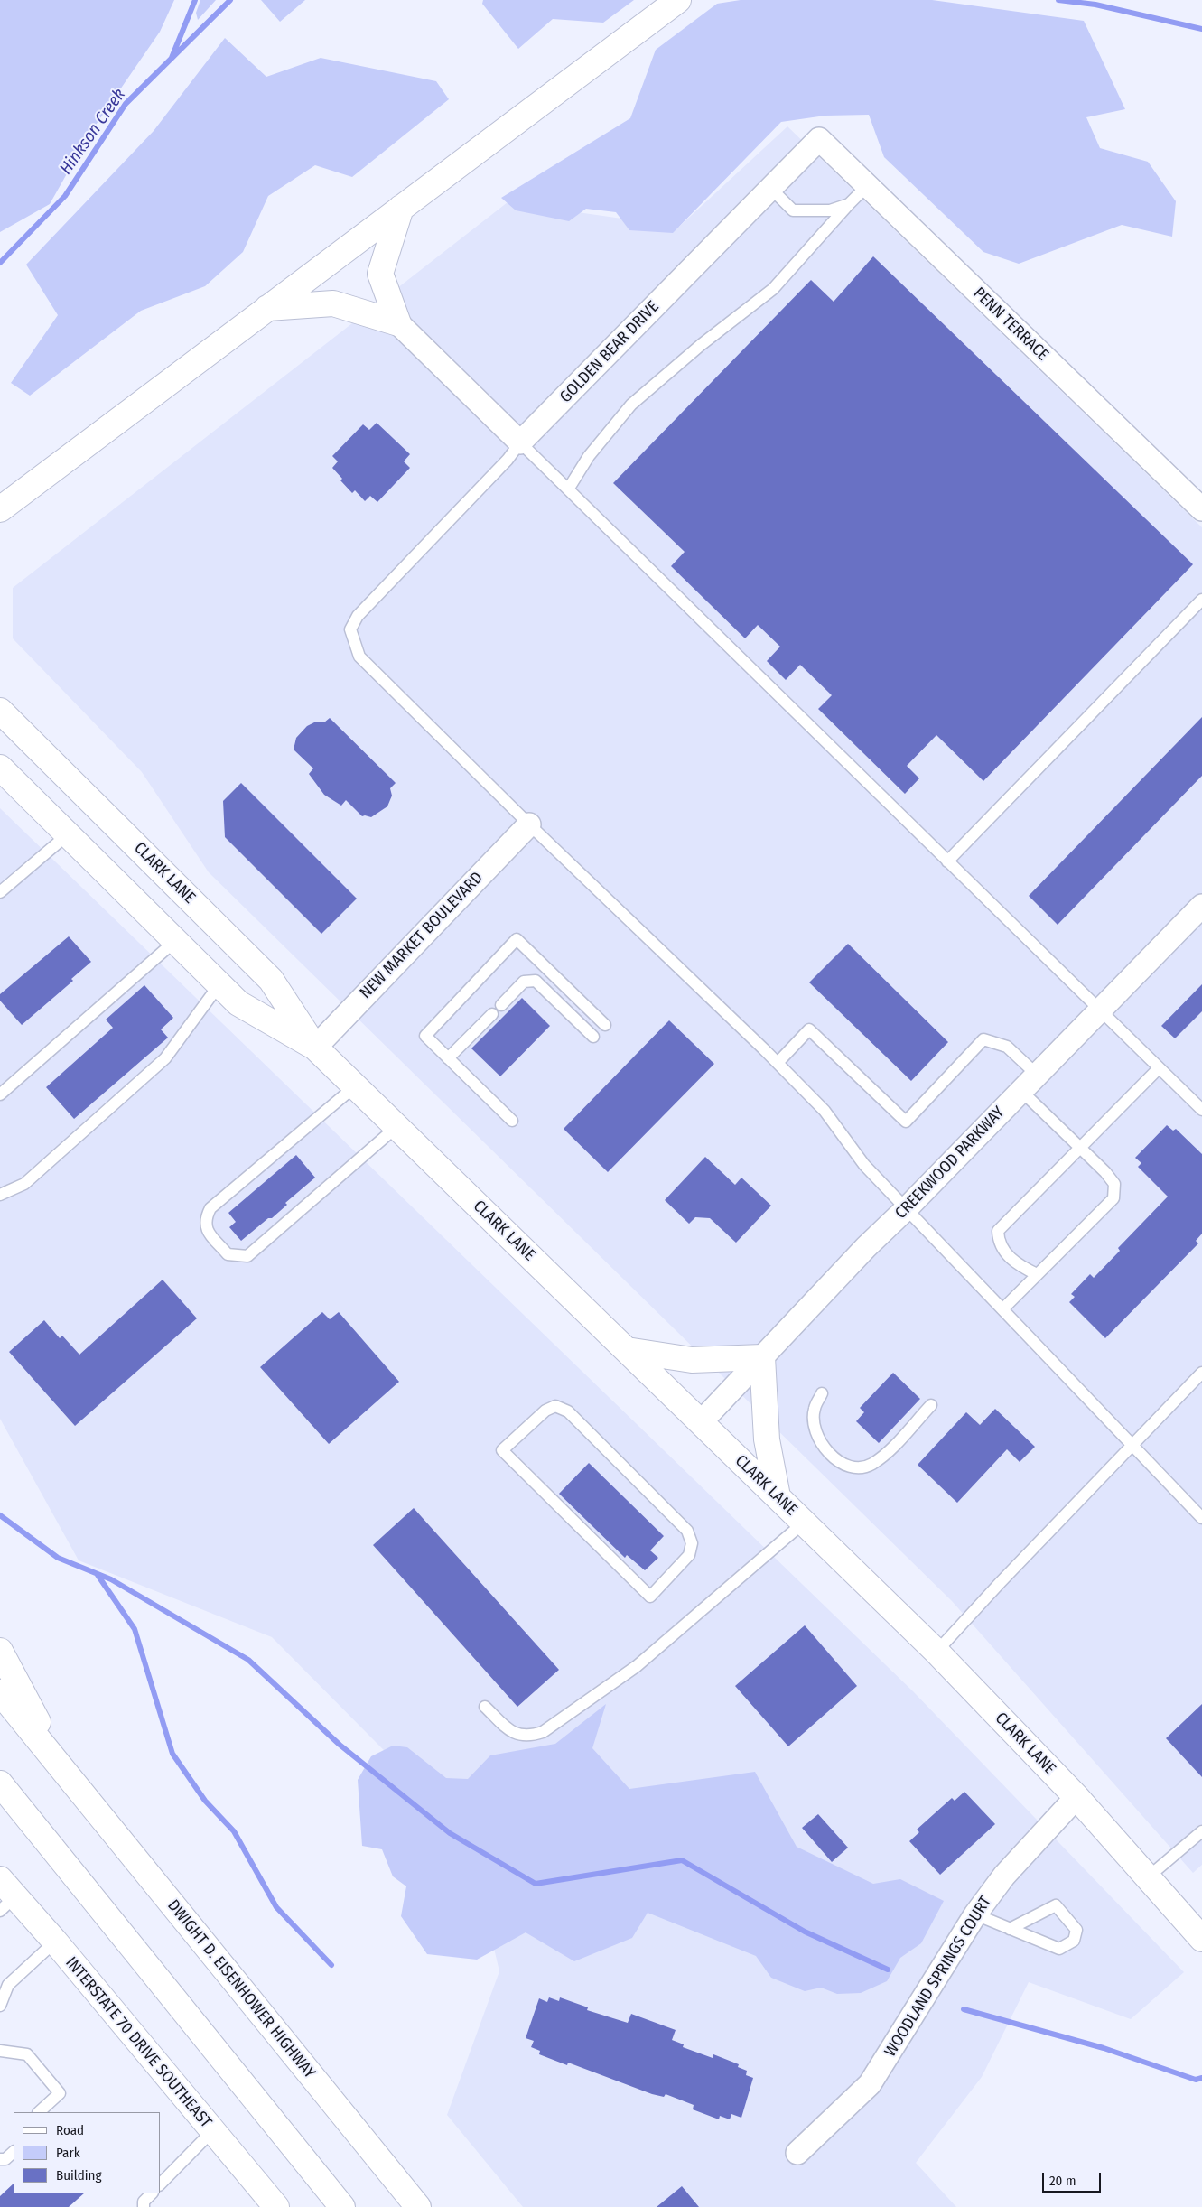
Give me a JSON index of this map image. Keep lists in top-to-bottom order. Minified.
{"streets":{"main road":["CLARK LANE","DWIGHT D. EISENHOWER HIGHWAY","INTERSTATE 70 DRIVE SOUTHEAST"],"street":["PENN TERRACE","GOLDEN BEAR DRIVE","NEW MARKET BOULEVARD","CREEKWOOD PARKWAY","WOODLAND SPRINGS COURT"]},"crossings":[["PENN TERRACE","GOLDEN BEAR DRIVE"],["CLARK LANE","NEW MARKET BOULEVARD"],["CLARK LANE","CREEKWOOD PARKWAY"],["CLARK LANE","WOODLAND SPRINGS COURT"]],"water":["Hinkson Creek"],"legend":["Road","Park","Building"],"scale_bar":"20 m"}
